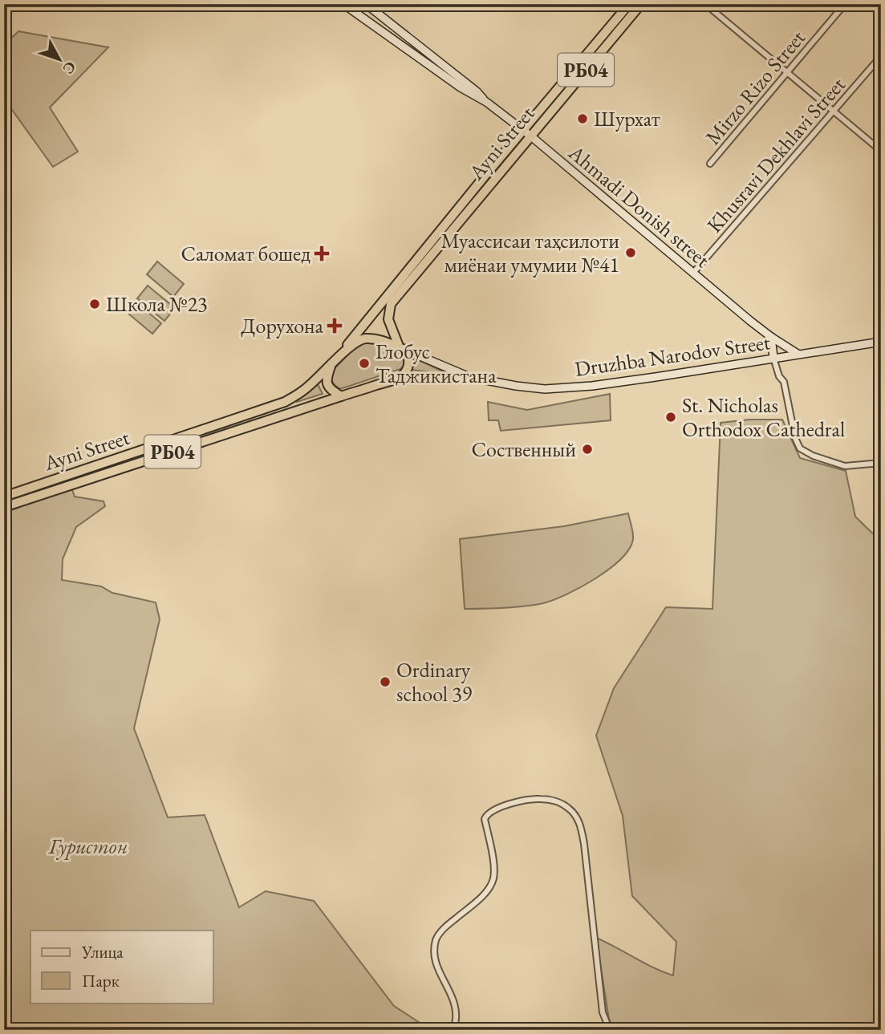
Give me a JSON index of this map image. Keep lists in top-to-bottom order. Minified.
{"streets":{"highway":["РБ04","Ayni Street"],"street":["Mirzo Rizo Street","Khusravi Dekhlavi Street","Ahmadi Donish street","Druzhba Narodov Street"]},"crossings":[["РБ04","Ayni Street"],["РБ04","Ahmadi Donish street"],["Ayni Street","Ahmadi Donish street"],["Khusravi Dekhlavi Street","Ahmadi Donish street"],["Ahmadi Donish street","Druzhba Narodov Street"]],"parks":["Гуристон"],"places":{"other":["Шурхат","Муассисаи таҳсилоти миёнаи умумии №41","Школа №23","Глобус Таджикистана","St. Nicholas Orthodox Cathedral","Соственный","Ordinary school 39"],"health":["Саломат бошед","Дорухона"]},"legend":["Улица","Парк"],"north":"bottom right"}
